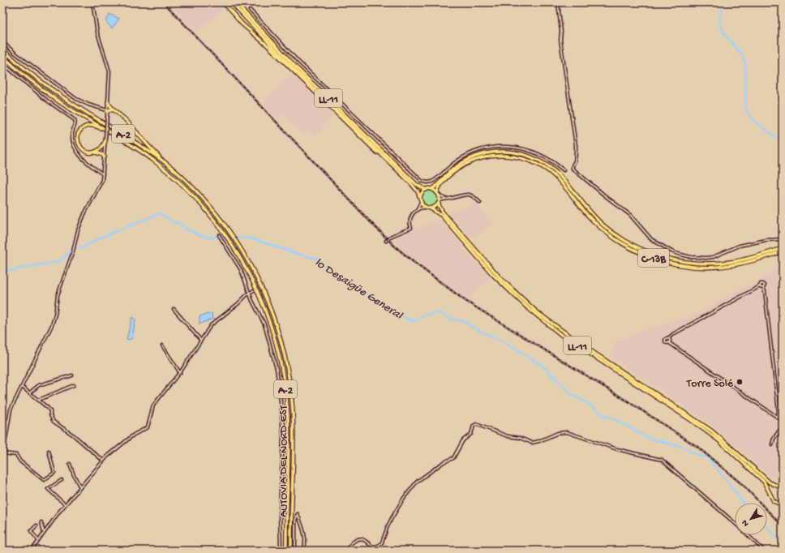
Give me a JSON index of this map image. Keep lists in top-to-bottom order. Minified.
{"streets":{"highway":["LL-11","A-2","C-13B","AUTOVIA DEL NORD-EST"]},"crossings":[["LL-11","C-13B"],["A-2","AUTOVIA DEL NORD-EST"]],"water":["lo Desaigüe General"],"places":["Torre Solé"],"north":"bottom left"}
